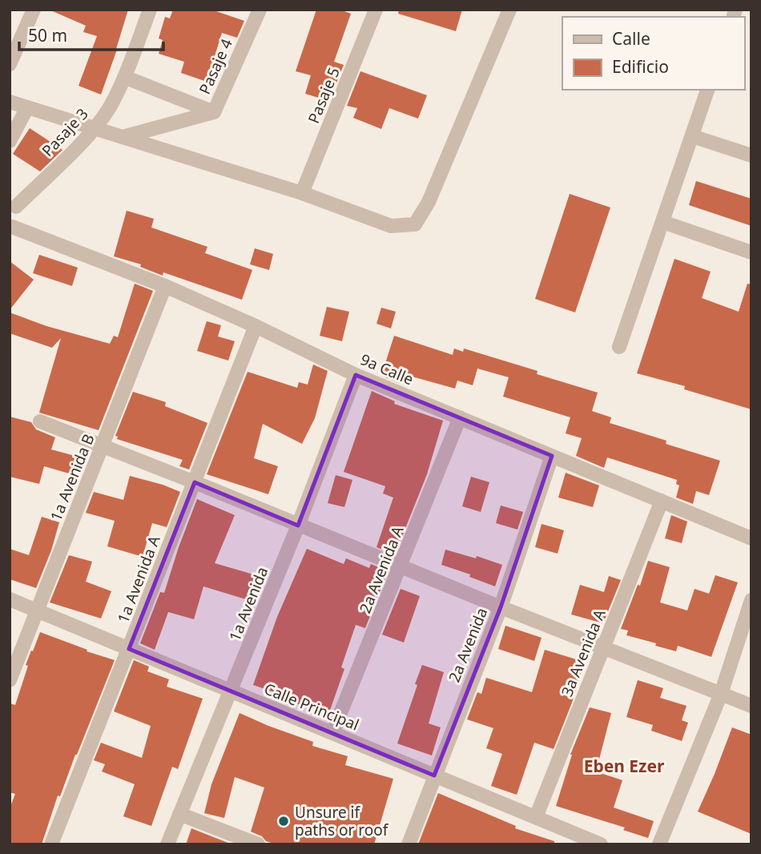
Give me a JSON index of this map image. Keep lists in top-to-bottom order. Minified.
{"streets":{"street":["Pasaje 4","Pasaje 5","Pasaje 3","9a Calle","1a Avenida B","2a Avenida A","1a Avenida A","1a Avenida","2a Avenida","3a Avenida A","Calle Principal"]},"crossings":[["Pasaje 3","9a Calle"],["9a Calle","1a Avenida B"],["9a Calle","2a Avenida A"],["9a Calle","1a Avenida A"],["9a Calle","1a Avenida"],["9a Calle","2a Avenida"],["9a Calle","3a Avenida A"],["1a Avenida B","Calle Principal"],["2a Avenida A","Calle Principal"],["1a Avenida A","Calle Principal"],["1a Avenida","Calle Principal"],["2a Avenida","Calle Principal"],["3a Avenida A","Calle Principal"]],"districts":["Eben Ezer"],"places":["Unsure if paths or roof"],"legend":["Calle","Edificio"],"scale_bar":"50 m"}
